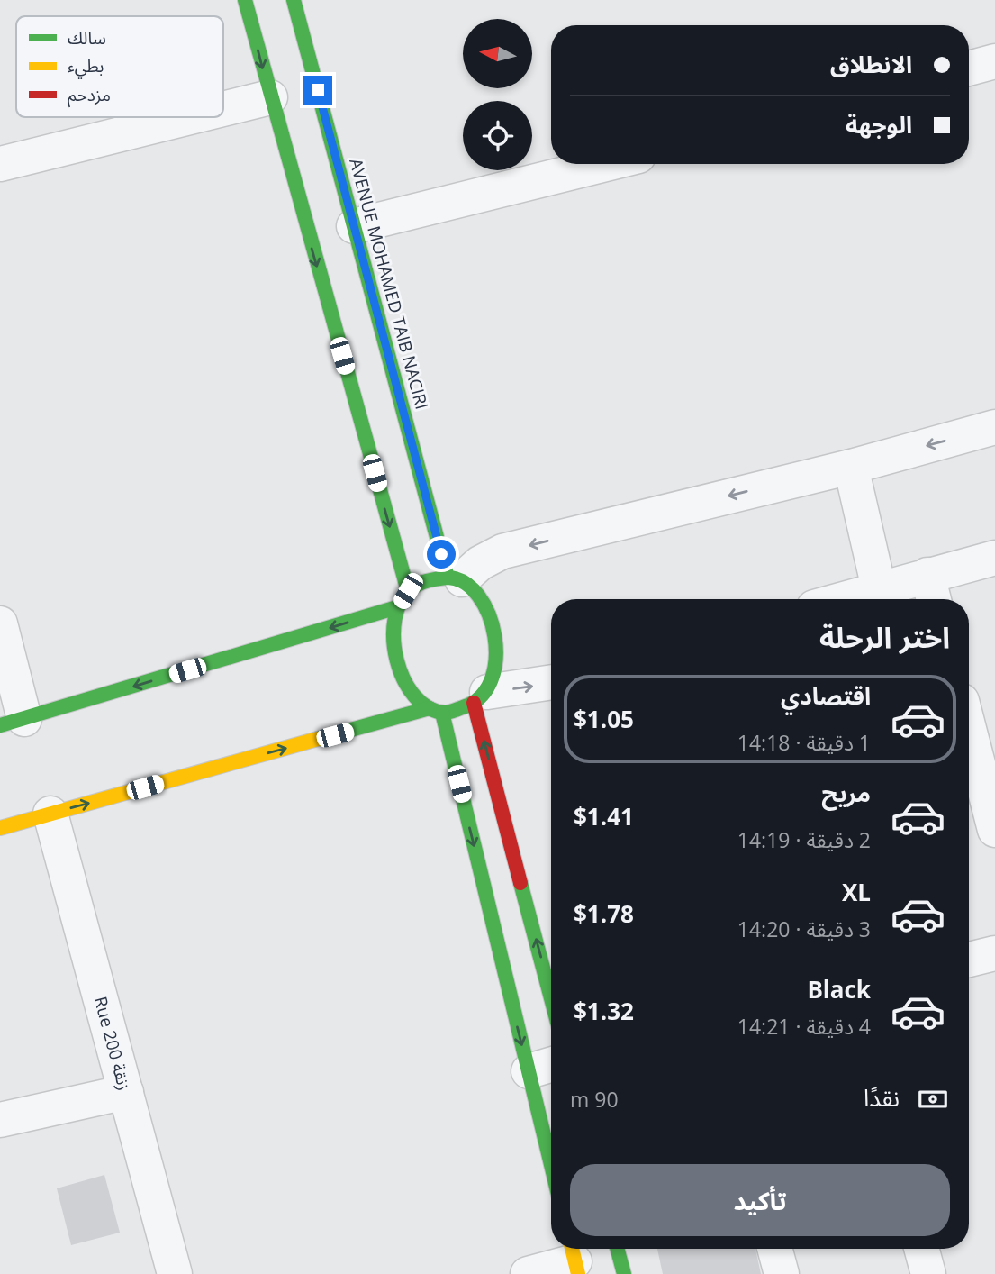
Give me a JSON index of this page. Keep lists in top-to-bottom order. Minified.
{"streets":{"street":["AVENUE MOHAMED TAIB NACIRI","Rue 200 زنقة"]},"legend":["سالك","بطيء","مزدحم"],"north":"left","page":{"banner":["الانطلاق","الوجهة"],"heading":"اختر الرحلة","list":[{"name":"اقتصادي","note":"1 دقيقة · 14:18","value":"$1.05"},{"name":"مريح","note":"2 دقيقة · 14:19","value":"$1.41"},{"name":"XL","note":"3 دقيقة · 14:20","value":"$1.78"},{"name":"Black","note":"4 دقيقة · 14:21","value":"$1.32"}],"pay":["نقدًا","90 m"],"buttons":"تأكيد"}}
